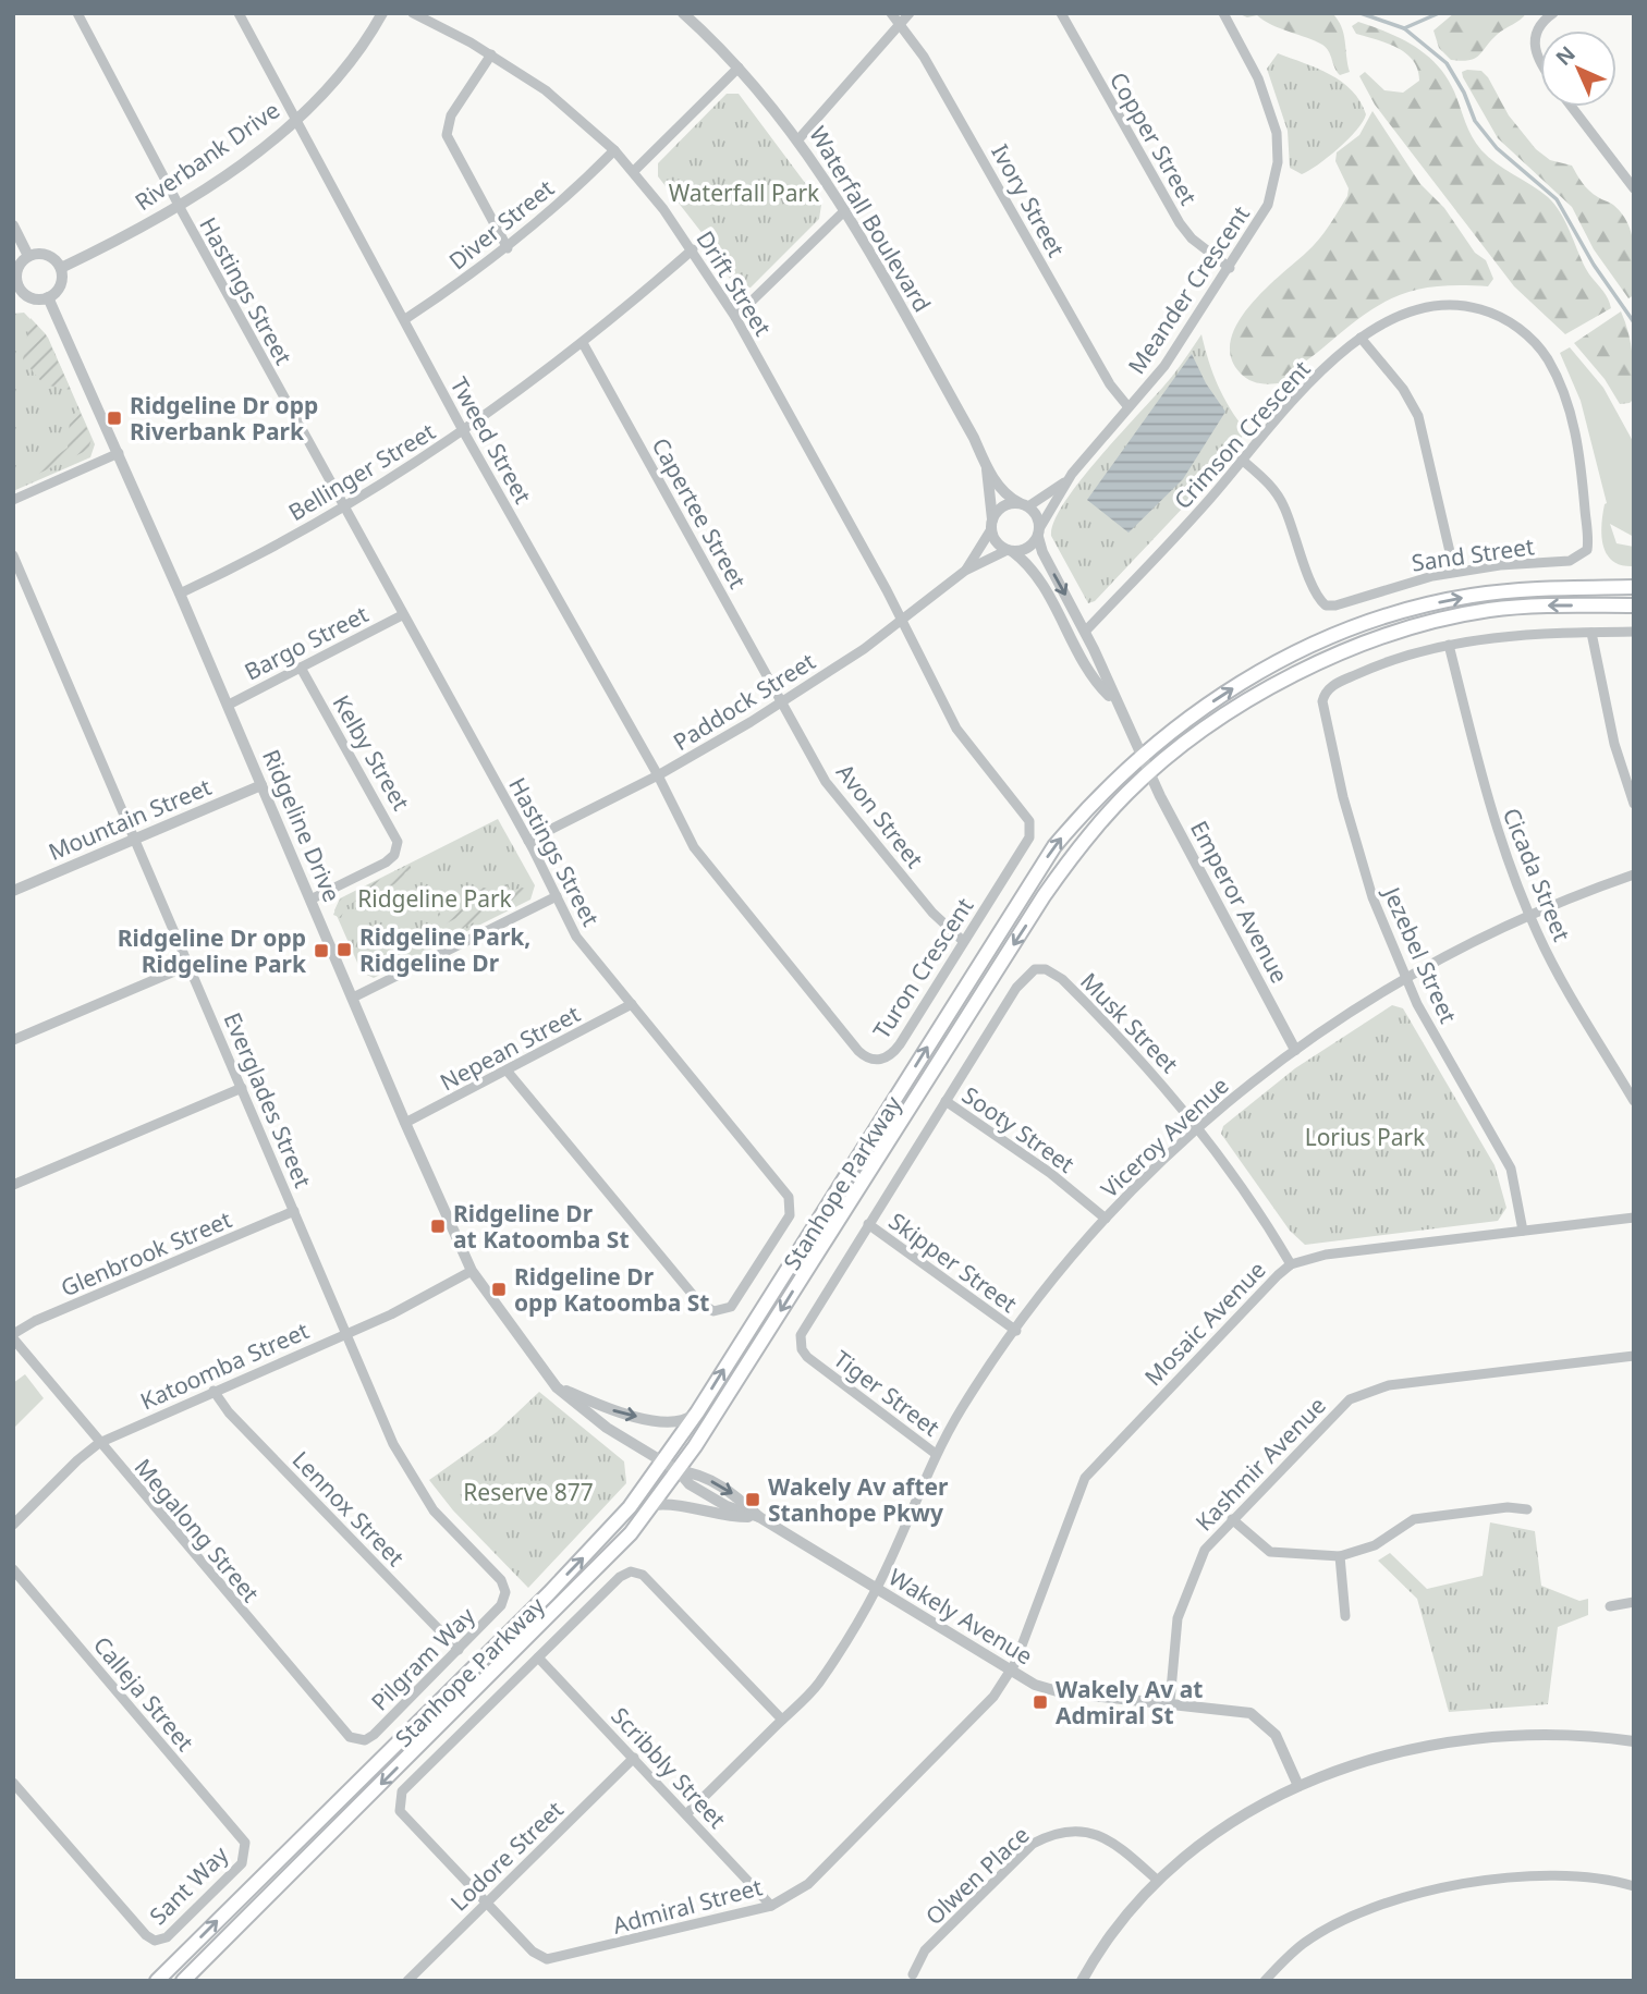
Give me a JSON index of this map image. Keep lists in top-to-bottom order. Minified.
{"streets":{"main road":["Stanhope Parkway"],"street":["Copper Street","Riverbank Drive","Ivory Street","Waterfall Boulevard","Diver Street","Drift Street","Meander Crescent","Hastings Street","Crimson Crescent","Tweed Street","Bellinger Street","Capertee Street","Sand Street","Bargo Street","Paddock Street","Kelby Street","Avon Street","Mountain Street","Ridgeline Drive","Cicada Street","Emperor Avenue","Jezebel Street","Turon Crescent","Musk Street","Nepean Street","Everglades Street","Sooty Street","Viceroy Avenue","Glenbrook Street","Skipper Street","Mosaic Avenue","Katoomba Street","Tiger Street","Kashmir Avenue","Lennox Street","Megalong Street","Wakely Avenue","Pilgram Way","Calleja Street","Scribbly Street","Lodore Street","Olwen Place","Sant Way","Admiral Street"]},"crossings":[["Copper Street","Meander Crescent"],["Riverbank Drive","Hastings Street"],["Riverbank Drive","Tweed Street"],["Riverbank Drive","Ridgeline Drive"],["Ivory Street","Meander Crescent"],["Waterfall Boulevard","Meander Crescent"],["Waterfall Boulevard","Paddock Street"],["Diver Street","Drift Street"],["Diver Street","Tweed Street"],["Drift Street","Bellinger Street"],["Drift Street","Paddock Street"],["Drift Street","Turon Crescent"],["Meander Crescent","Paddock Street"],["Hastings Street","Bellinger Street"],["Hastings Street","Bargo Street"],["Hastings Street","Paddock Street"],["Hastings Street","Nepean Street"],["Crimson Crescent","Sand Street"],["Tweed Street","Bellinger Street"],["Tweed Street","Paddock Street"],["Tweed Street","Turon Crescent"],["Bellinger Street","Capertee Street"],["Bellinger Street","Ridgeline Drive"],["Capertee Street","Paddock Street"],["Capertee Street","Avon Street"],["Bargo Street","Kelby Street"],["Bargo Street","Ridgeline Drive"],["Paddock Street","Avon Street"],["Paddock Street","Turon Crescent"],["Kelby Street","Ridgeline Drive"],["Avon Street","Turon Crescent"],["Mountain Street","Ridgeline Drive"],["Mountain Street","Everglades Street"],["Ridgeline Drive","Nepean Street"],["Ridgeline Drive","Stanhope Parkway"],["Ridgeline Drive","Katoomba Street"],["Ridgeline Drive","Wakely Avenue"],["Cicada Street","Jezebel Street"],["Cicada Street","Viceroy Avenue"],["Emperor Avenue","Viceroy Avenue"],["Emperor Avenue","Stanhope Parkway"],["Jezebel Street","Viceroy Avenue"],["Jezebel Street","Mosaic Avenue"],["Musk Street","Sooty Street"],["Musk Street","Viceroy Avenue"],["Musk Street","Mosaic Avenue"],["Everglades Street","Glenbrook Street"],["Everglades Street","Katoomba Street"],["Everglades Street","Pilgram Way"],["Sooty Street","Viceroy Avenue"],["Viceroy Avenue","Skipper Street"],["Viceroy Avenue","Tiger Street"],["Viceroy Avenue","Wakely Avenue"],["Viceroy Avenue","Scribbly Street"],["Stanhope Parkway","Wakely Avenue"],["Glenbrook Street","Megalong Street"],["Skipper Street","Tiger Street"],["Mosaic Avenue","Wakely Avenue"],["Mosaic Avenue","Admiral Street"],["Katoomba Street","Lennox Street"],["Katoomba Street","Megalong Street"],["Kashmir Avenue","Wakely Avenue"],["Lennox Street","Pilgram Way"],["Megalong Street","Pilgram Way"],["Wakely Avenue","Admiral Street"],["Calleja Street","Sant Way"],["Scribbly Street","Lodore Street"],["Scribbly Street","Admiral Street"],["Lodore Street","Admiral Street"]],"parks":["Waterfall Park","Ridgeline Park","Lorius Park","Reserve 877"],"places":{"transit":["Ridgeline Dr opp Riverbank Park","Ridgeline Park, Ridgeline Dr","Ridgeline Dr opp Ridgeline Park","Ridgeline Dr at Katoomba St","Ridgeline Dr opp Katoomba St","Wakely Av after Stanhope Pkwy","Wakely Av at Admiral St"]},"north":"top left"}
